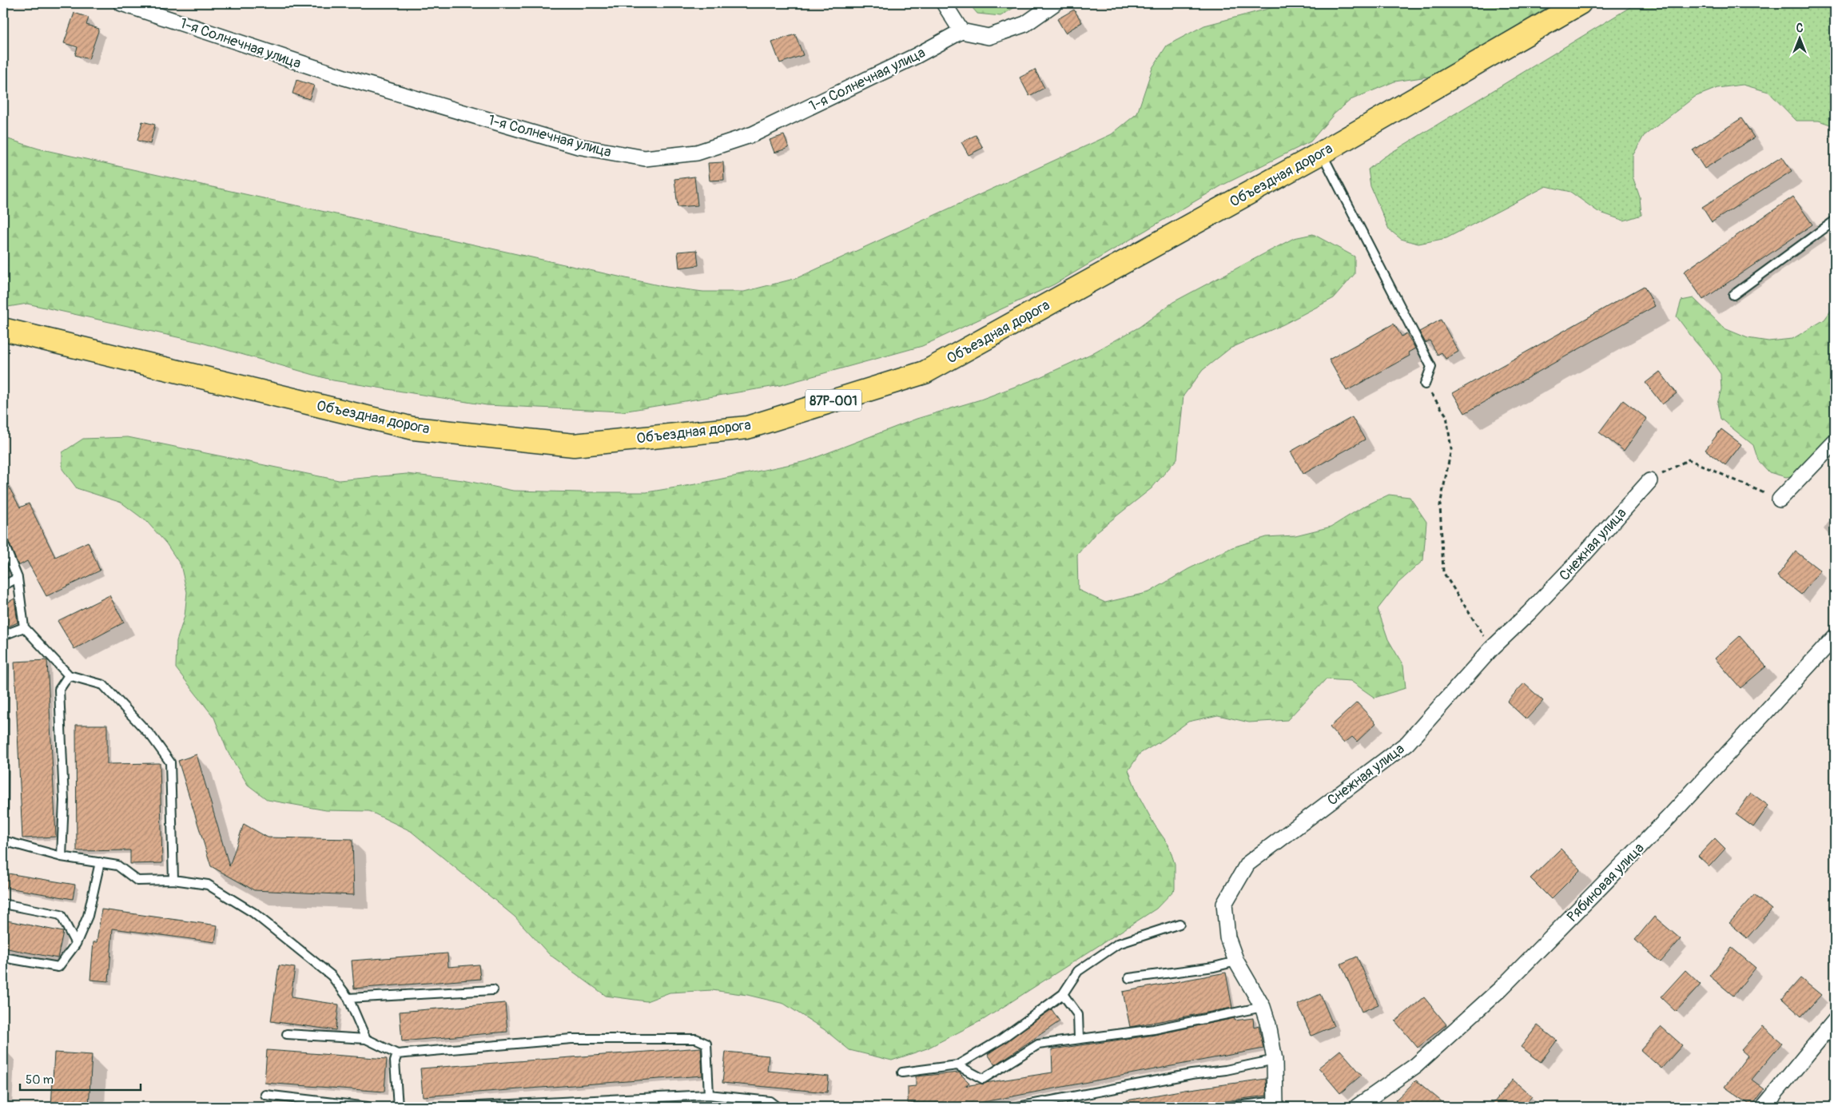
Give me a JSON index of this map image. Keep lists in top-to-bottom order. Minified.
{"streets":{"main road":["Объездная дорога","87Р-001"],"street":["1-я Солнечная улица","Снежная улица","Рябиновая улица"]},"scale_bar":"50 m","north":"top"}
